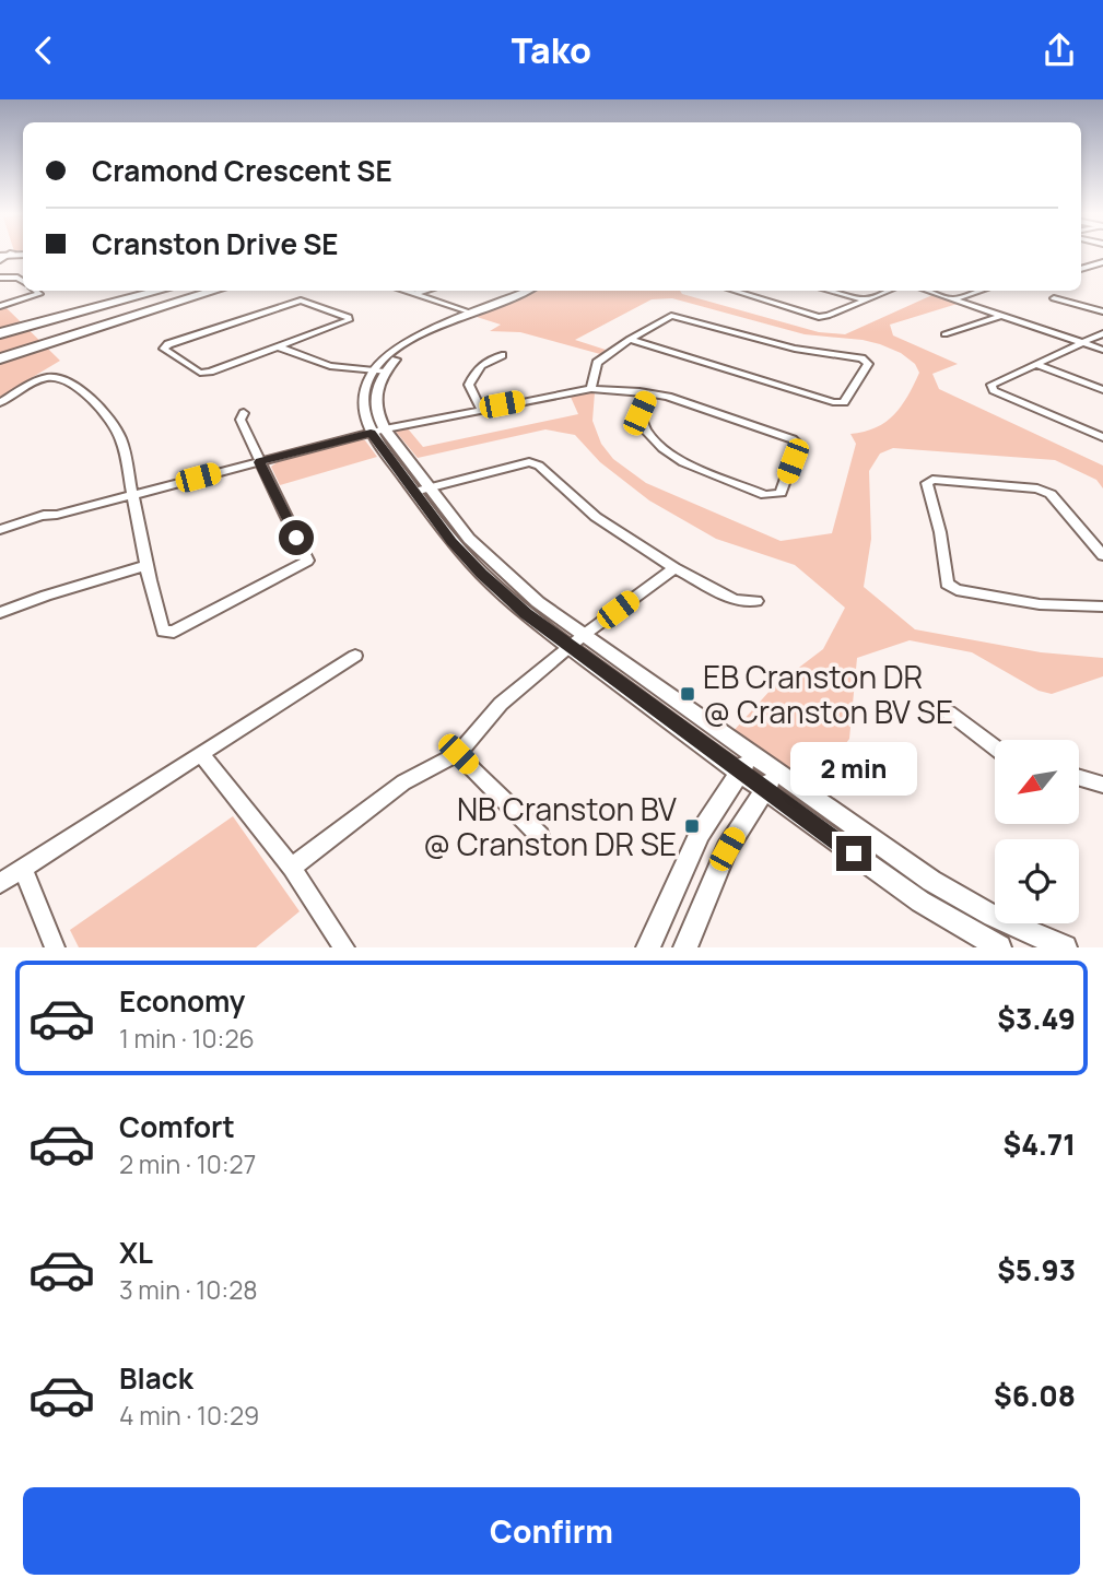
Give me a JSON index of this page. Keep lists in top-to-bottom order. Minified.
{"places":{"transit":["EB Cranston DR @ Cranston BV SE","NB Cranston BV @ Cranston DR SE"]},"north":"bottom left","page":{"header":"Tako","banner":["Cramond Crescent SE","Cranston Drive SE"],"bubble":"2 min","list":[{"name":"Economy","note":"1 min · 10:26","value":"$3.49"},{"name":"Comfort","note":"2 min · 10:27","value":"$4.71"},{"name":"XL","note":"3 min · 10:28","value":"$5.93"},{"name":"Black","note":"4 min · 10:29","value":"$6.08"}],"buttons":"Confirm"}}
